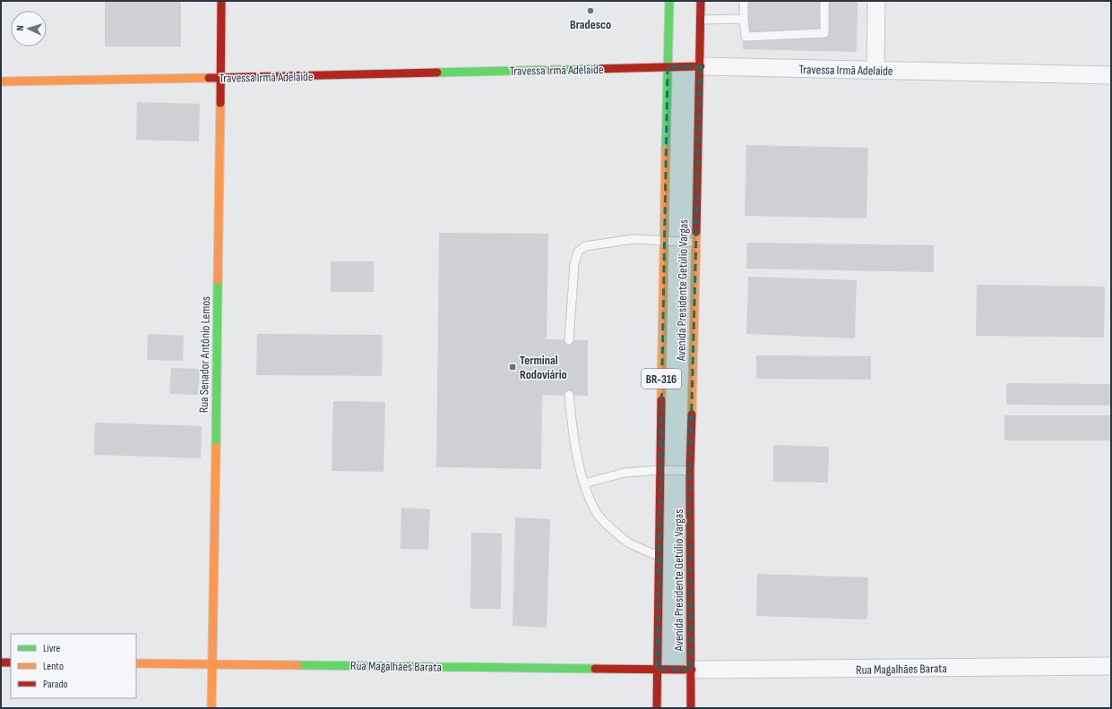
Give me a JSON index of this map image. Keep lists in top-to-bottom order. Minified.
{"streets":{"main road":["Travessa Irmã Adelaide","Avenida Presidente Getúlio Vargas","Rua Senador Antônio Lemos","BR-316","Rua Magalhães Barata"]},"crossings":[["Travessa Irmã Adelaide","Avenida Presidente Getúlio Vargas"],["Travessa Irmã Adelaide","Rua Senador Antônio Lemos"],["Avenida Presidente Getúlio Vargas","Rua Magalhães Barata"],["Rua Senador Antônio Lemos","Rua Magalhães Barata"]],"places":{"other":["Bradesco"],"transit":["Terminal Rodoviário"]},"legend":["Livre","Lento","Parado"],"north":"left"}
